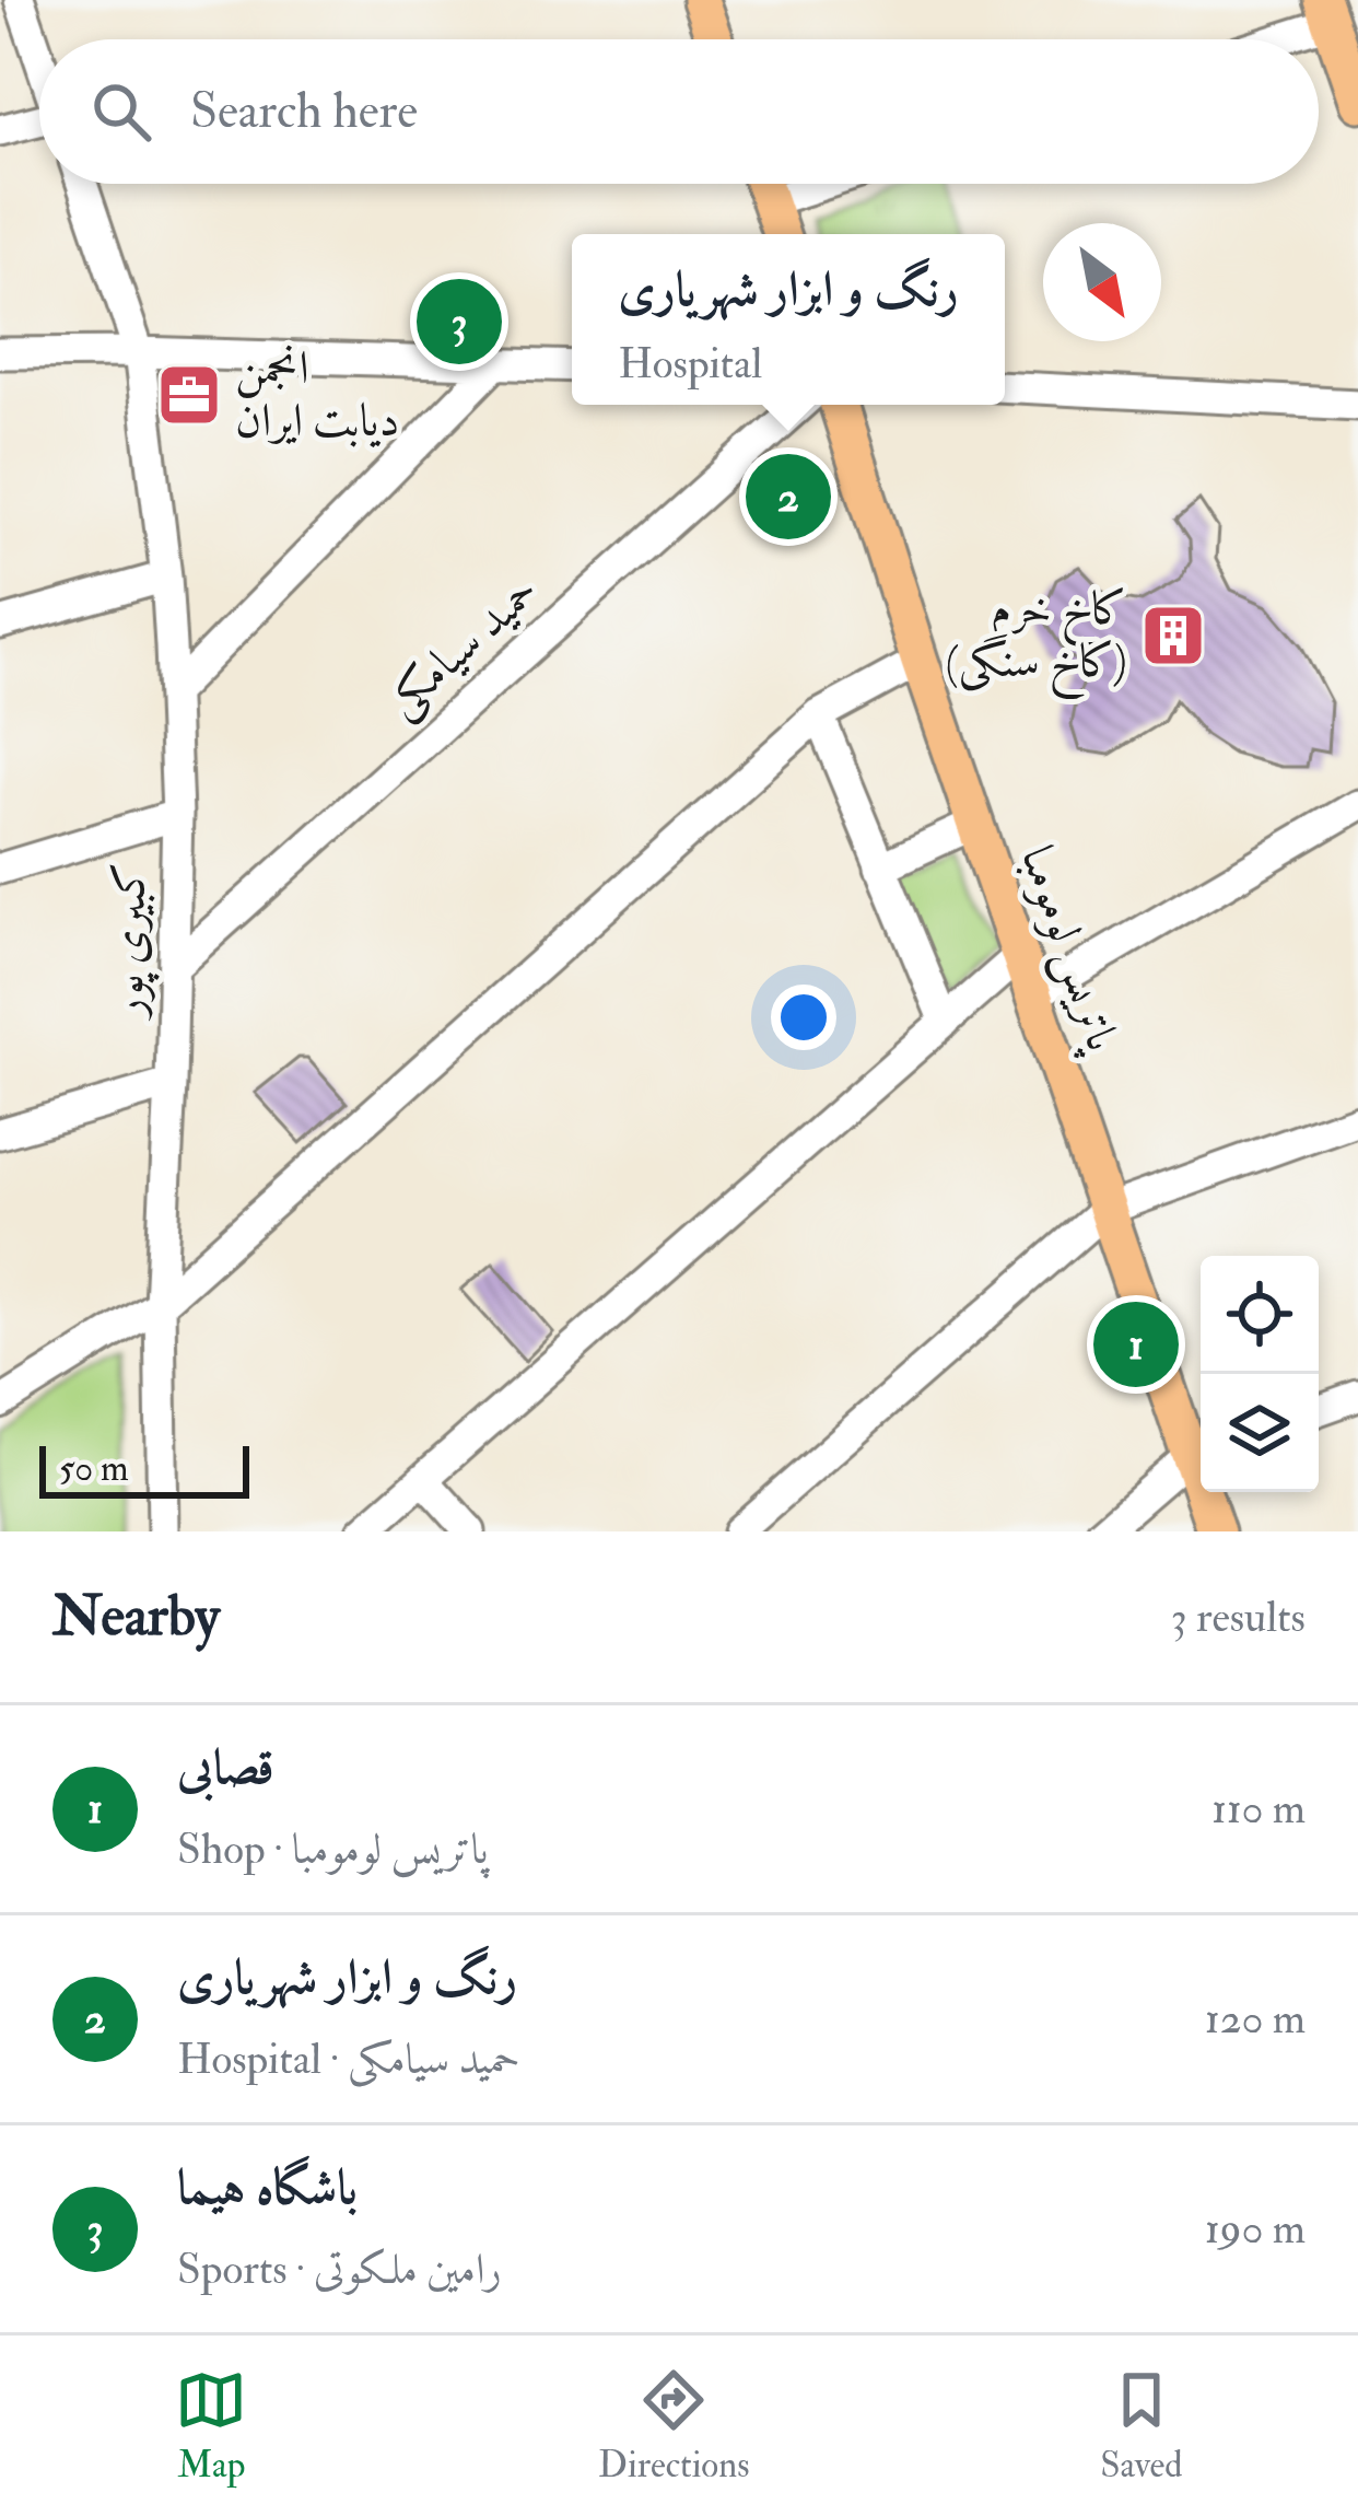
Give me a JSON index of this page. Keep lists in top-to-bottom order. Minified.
{"streets":{"main road":["پاتریس لومومبا"],"street":["حمید سیامکی","کبیری پور"]},"crossings":[["حمید سیامکی","کبیری پور"]],"places":{"office":["انجمن دیابت ایران"],"building":["کاخ خرم (کاخ سنگی)"]},"scale_bar":"50 m","north":"bottom right","page":{"search":"Search here","popup":["رنگ و ابزار شهریاری","Hospital"],"pins":["3","2","1"],"scale":"50 m","heading":["Nearby","3 results"],"list":[{"mark":"1","name":"قصابی","note":"Shop · پاتریس لومومبا","value":"110 m"},{"mark":"2","name":"رنگ و ابزار شهریاری","note":"Hospital · حمید سیامکی","value":"120 m"},{"mark":"3","name":"باشگاه هیما","note":"Sports · رامین ملکوتی","value":"190 m"}],"nav":["Map","Directions","Saved"]}}
